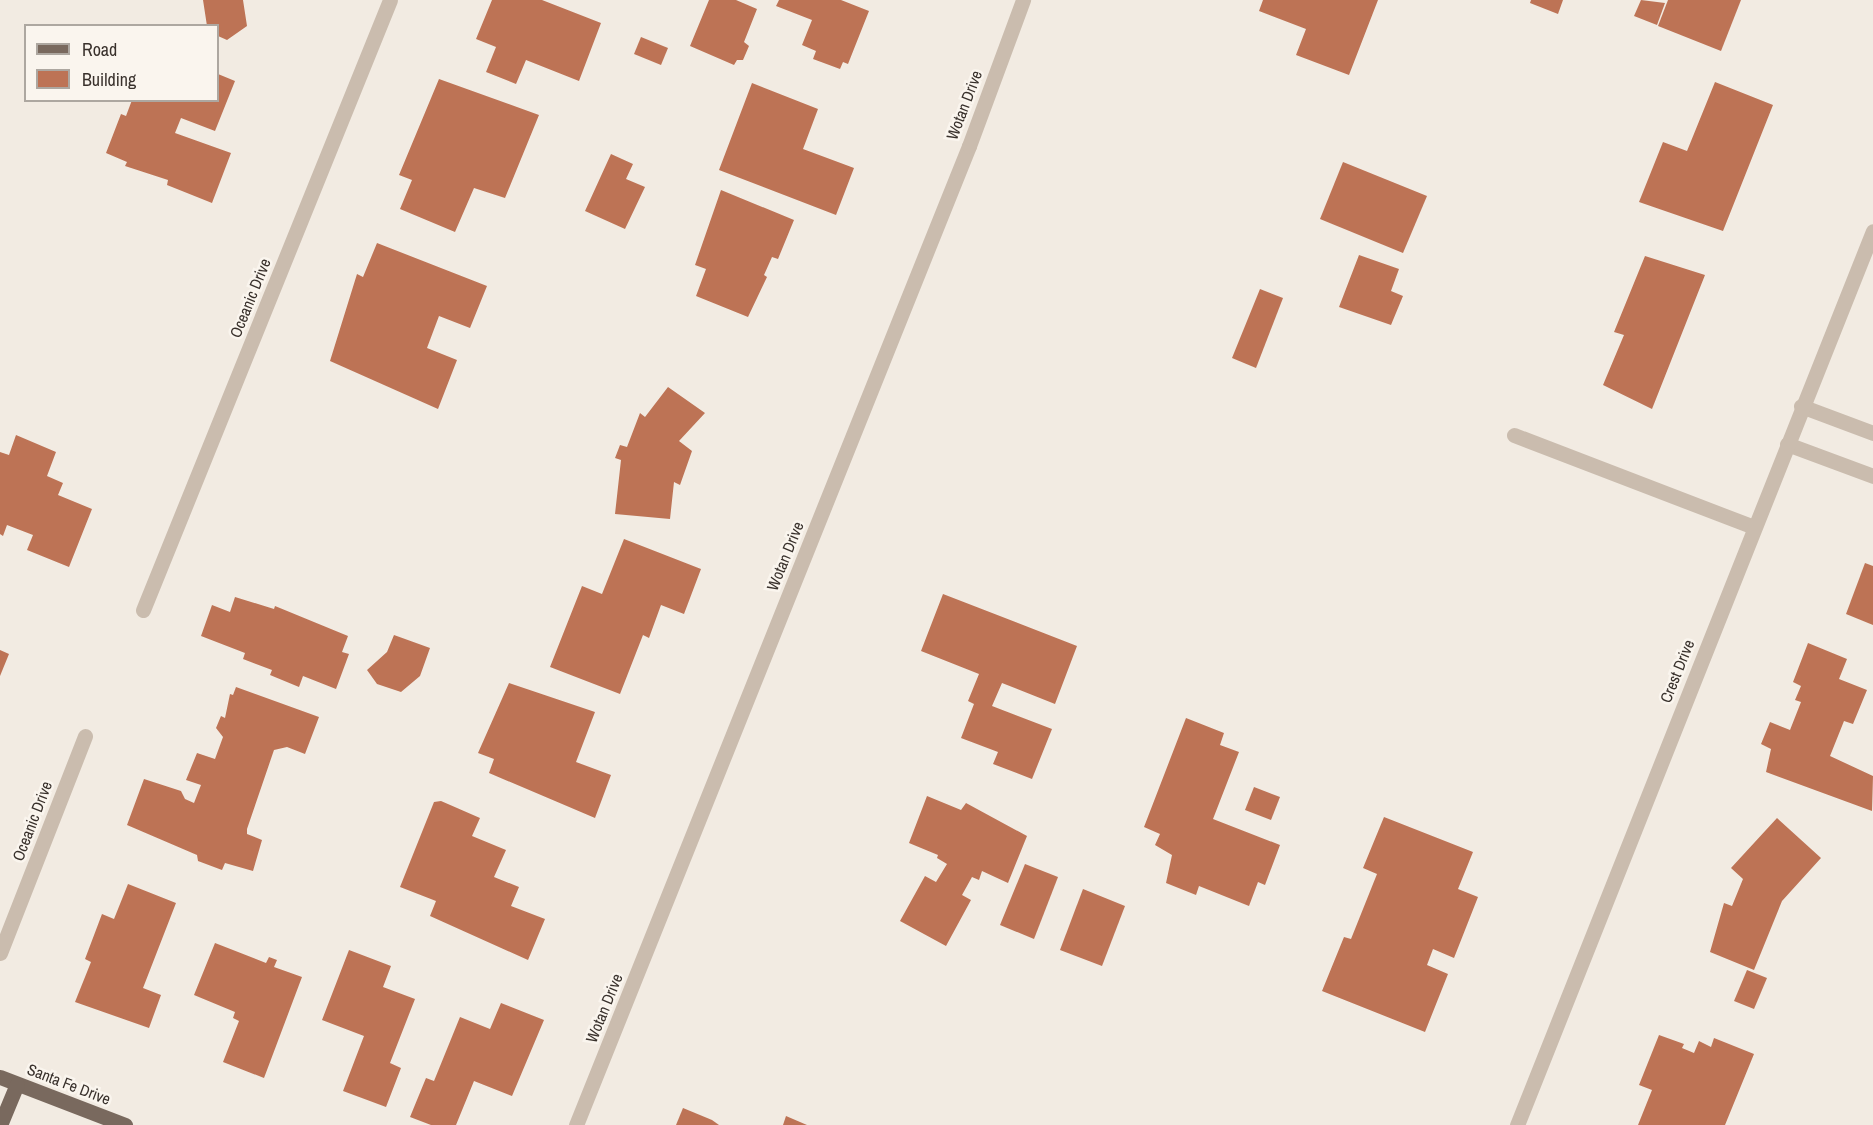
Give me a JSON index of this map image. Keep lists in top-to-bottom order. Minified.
{"streets":{"main road":["Santa Fe Drive"],"street":["Wotan Drive","Oceanic Drive","Crest Drive"]},"legend":["Road","Building"]}
